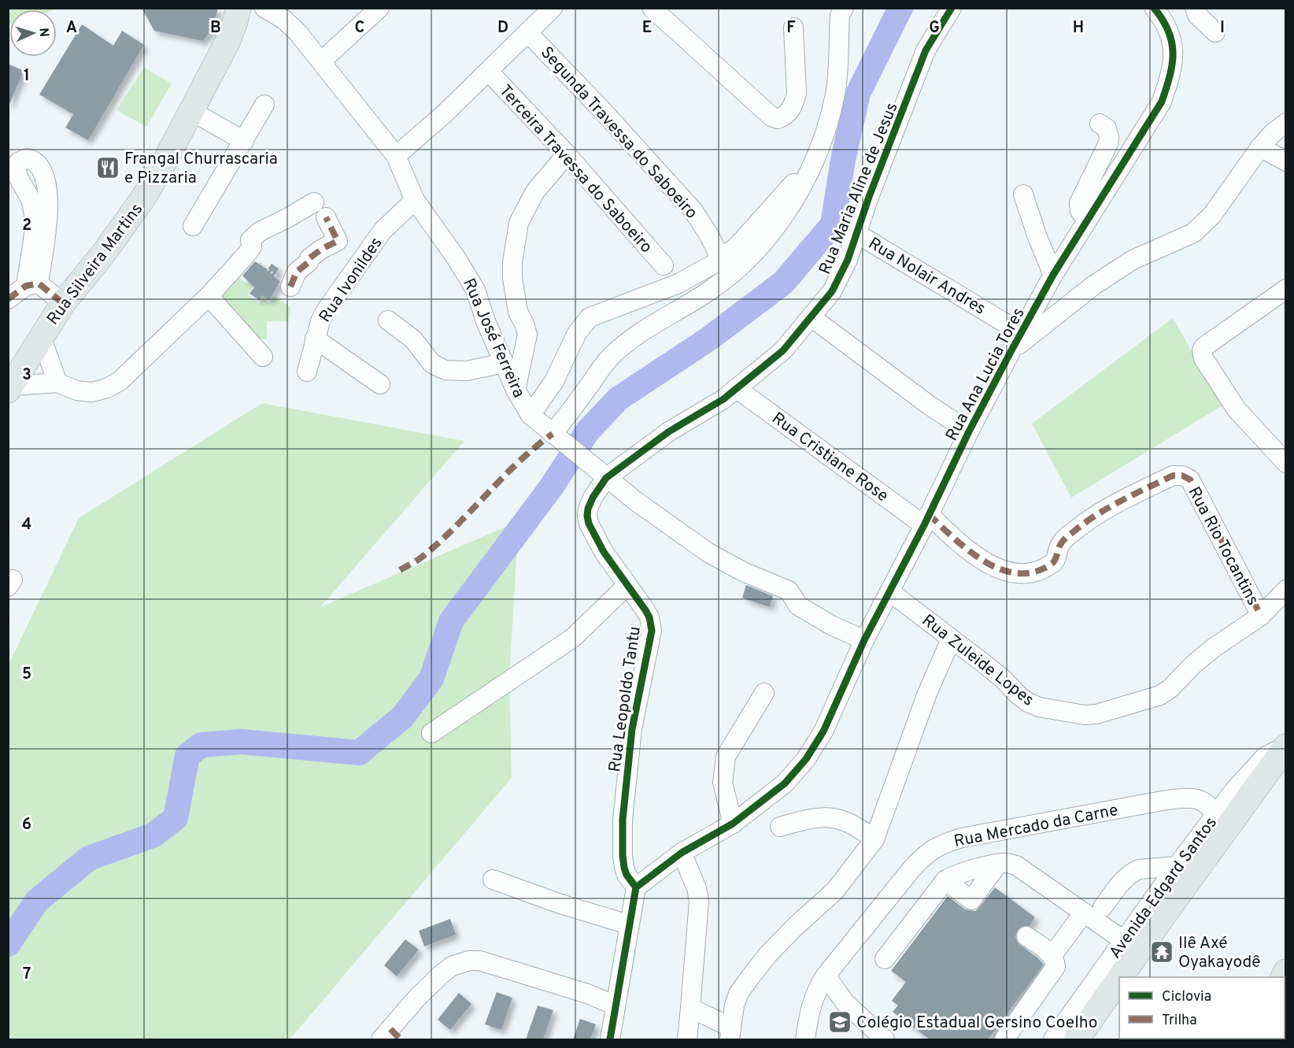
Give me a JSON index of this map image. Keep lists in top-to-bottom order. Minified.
{"streets":{"main road":["Rua Silveira Martins","Avenida Edgard Santos"],"street":["Segunda Travessa do Saboeiro","Terceira Travessa do Saboeiro","Rua Maria Aline de Jesus","Rua Nolair Andres","Rua Ivonildes","Rua José Ferreira","Rua Ana Lucia Tores","Rua Cristiane Rose","Rua Rio Tocantins","Rua Zuleide Lopes","Rua Leopoldo Tantu","Rua Mercado da Carne"]},"crossings":[["Rua Maria Aline de Jesus","Rua Nolair Andres"],["Rua Maria Aline de Jesus","Rua José Ferreira"],["Rua Maria Aline de Jesus","Rua Cristiane Rose"],["Rua Maria Aline de Jesus","Rua Leopoldo Tantu"],["Rua Nolair Andres","Rua Ana Lucia Tores"],["Rua Ivonildes","Rua José Ferreira"],["Rua José Ferreira","Rua Ana Lucia Tores"],["Rua José Ferreira","Rua Leopoldo Tantu"],["Rua Ana Lucia Tores","Rua Cristiane Rose"],["Rua Ana Lucia Tores","Rua Rio Tocantins"],["Rua Ana Lucia Tores","Rua Zuleide Lopes"],["Rua Ana Lucia Tores","Rua Leopoldo Tantu"],["Rua Cristiane Rose","Rua Rio Tocantins"],["Rua Rio Tocantins","Rua Zuleide Lopes"],["Rua Mercado da Carne","Avenida Edgard Santos"]],"places":{"restaurant":["Frangal Churrascaria e Pizzaria"],"temple":["Ilê Axé Oyakayodê"],"school or university":["Colégio Estadual Gersino Coelho"]},"legend":["Ciclovia","Trilha"],"north":"right","grid":{"columns":["A","B","C","D","E","F","G","H","I"],"rows":["1","2","3","4","5","6","7"]}}
